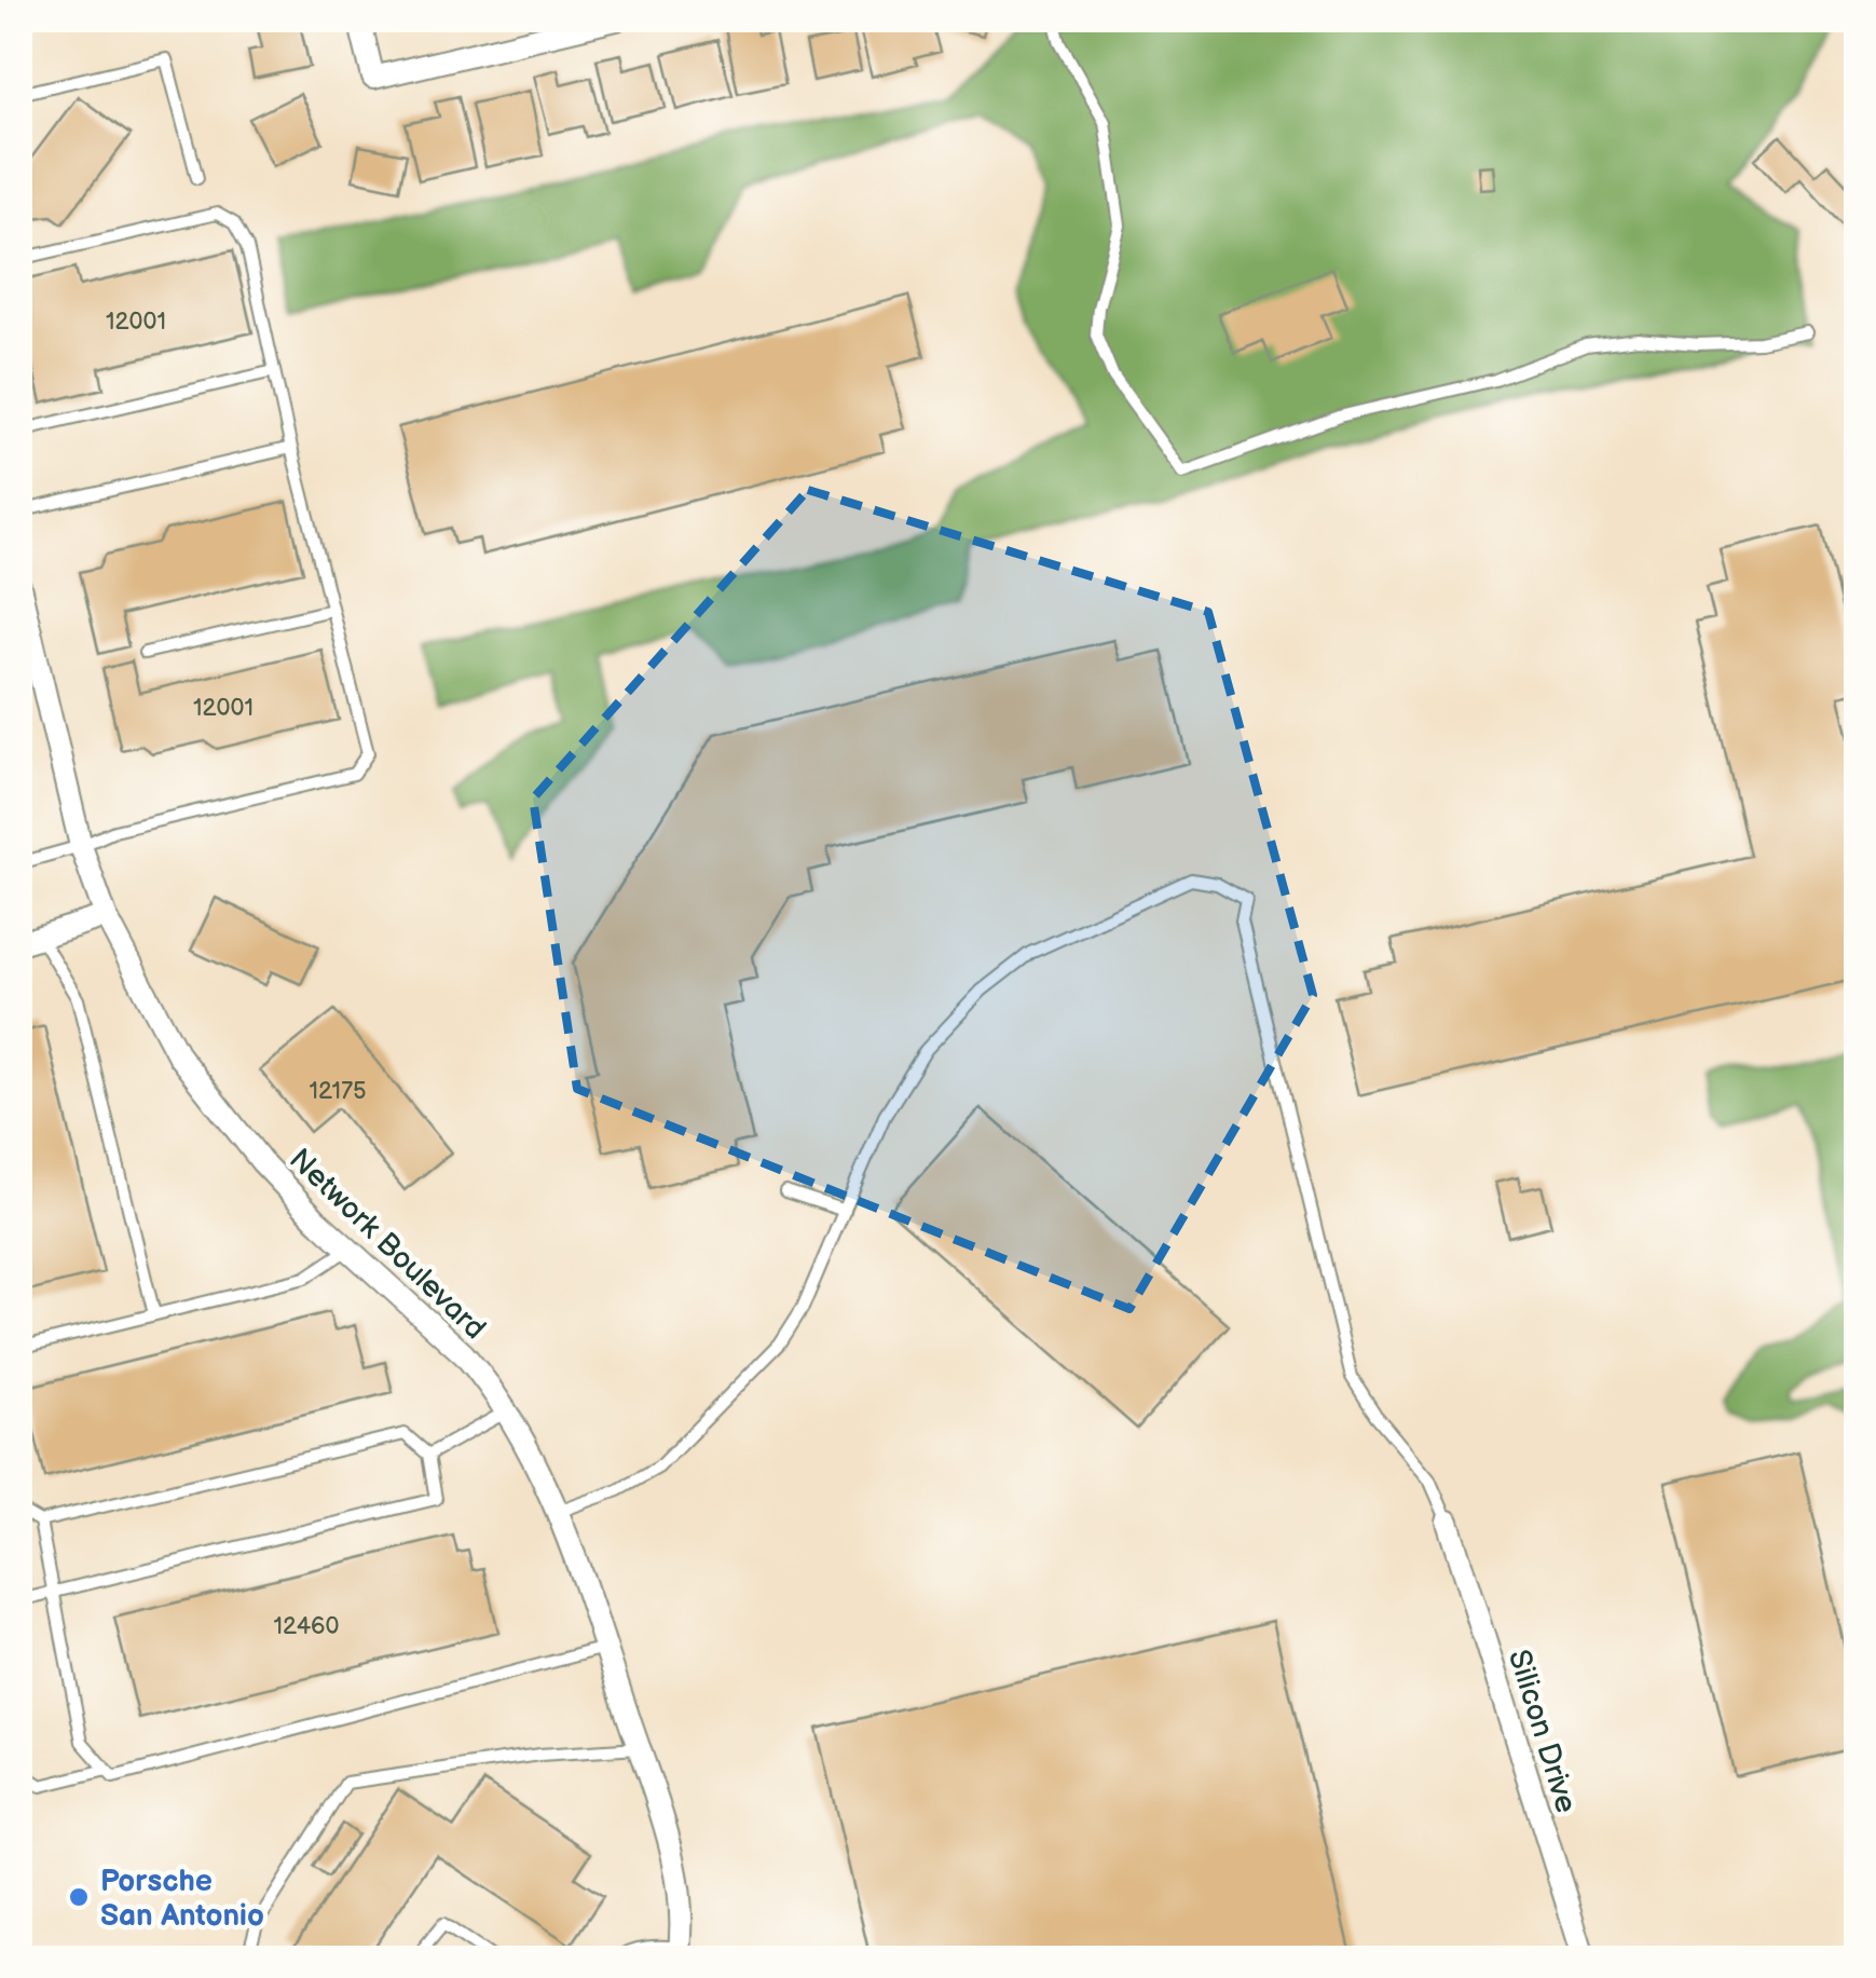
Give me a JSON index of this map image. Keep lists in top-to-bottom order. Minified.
{"streets":{"street":["Network Boulevard","Silicon Drive"]},"places":["Porsche San Antonio"],"house_numbers":["12001","12001","12175","12460"]}
